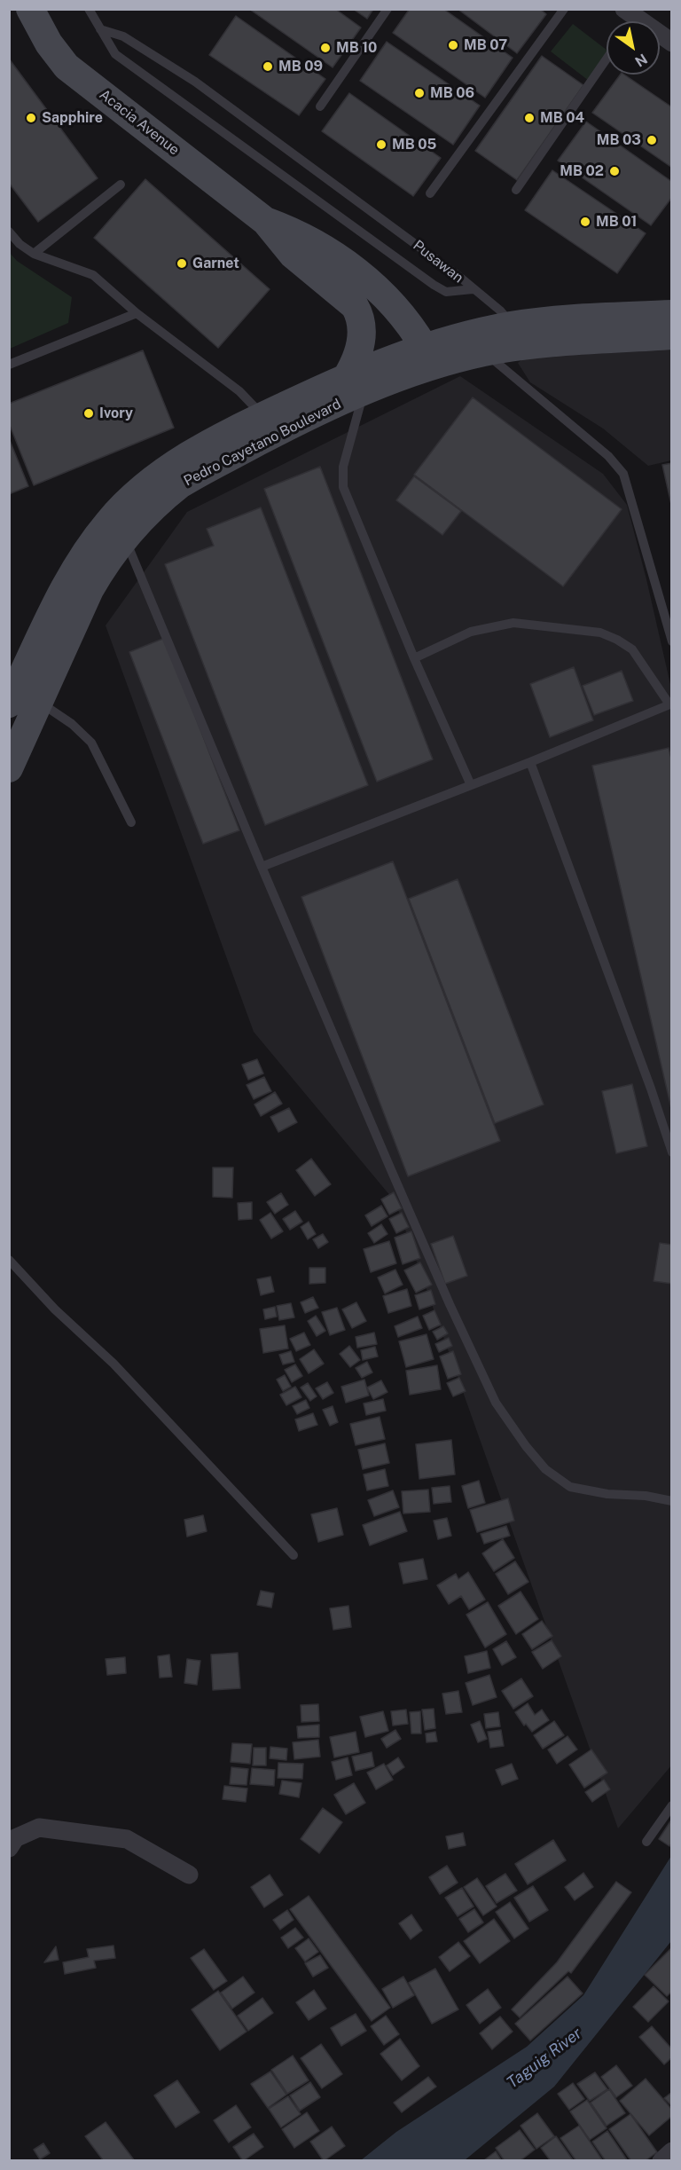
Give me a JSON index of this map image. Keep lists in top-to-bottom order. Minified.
{"streets":{"main road":["Acacia Avenue","Pedro Cayetano Boulevard"],"lane":["Pusawan"]},"crossings":[["Acacia Avenue","Pedro Cayetano Boulevard"]],"water":["Taguig River"],"places":["MB 07","MB 10","MB 09","MB 06","Sapphire","MB 04","MB 03","MB 05","MB 02","MB 01","Garnet","Ivory"],"north":"bottom right"}
